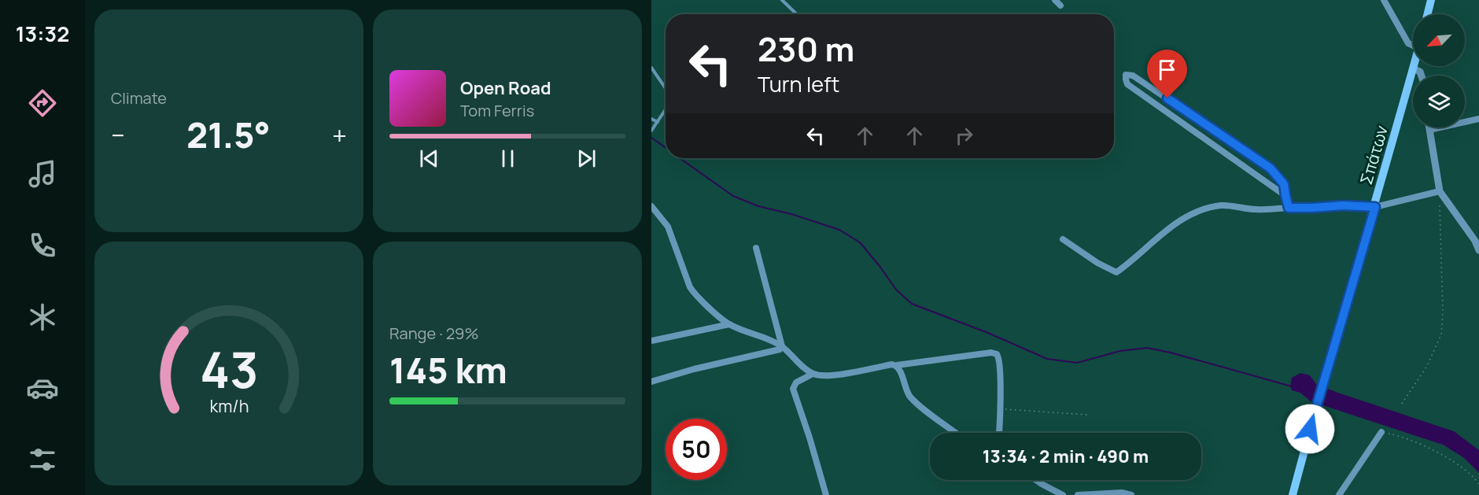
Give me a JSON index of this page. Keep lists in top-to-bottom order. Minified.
{"streets":{"main road":["Σπάτων"]},"north":"bottom left","page":{"tabs":"13:32","tile":["Climate",["Range · 29%","145 km"]],"turn":["230 m","Turn left"],"song":["Open Road","Tom Ferris"],"heat":["−","21.5°","+"],"limit":"50","trip":"13:34 · 2 min · 490 m","gauge":["43","km/h"]}}
